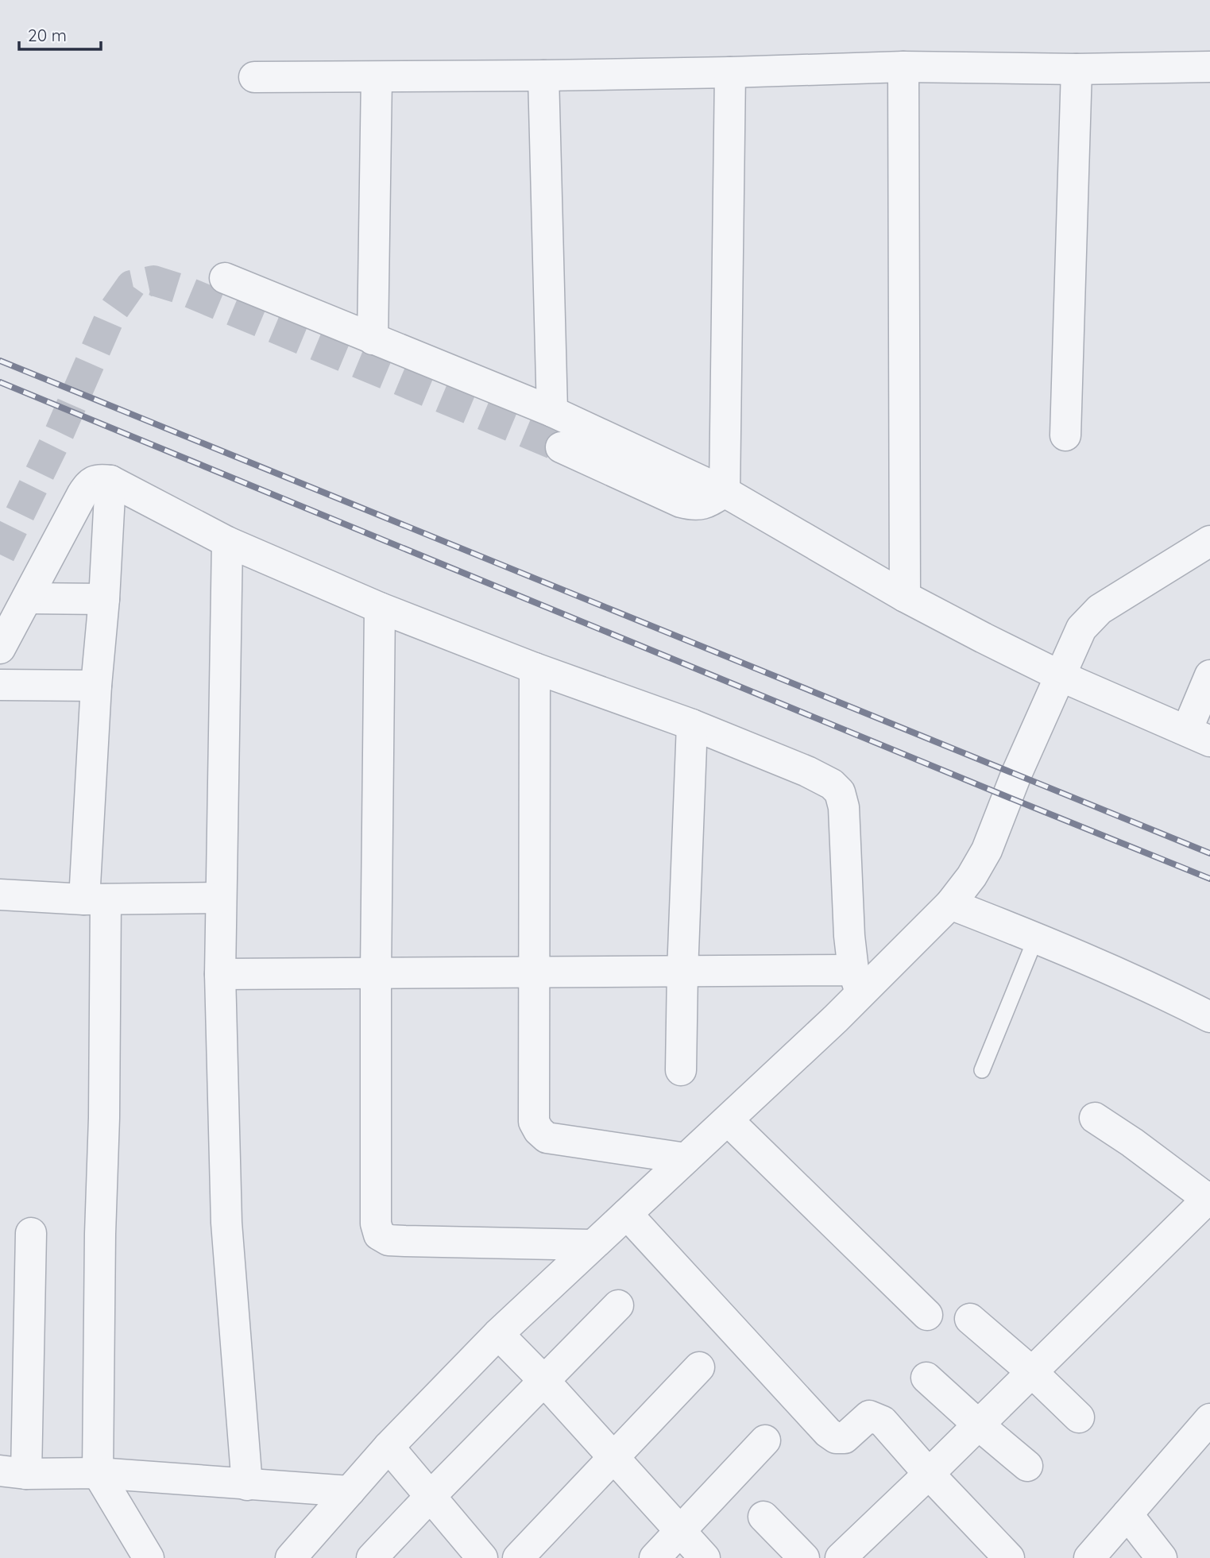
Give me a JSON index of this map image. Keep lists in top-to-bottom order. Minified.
{"scale_bar":"20 m"}
